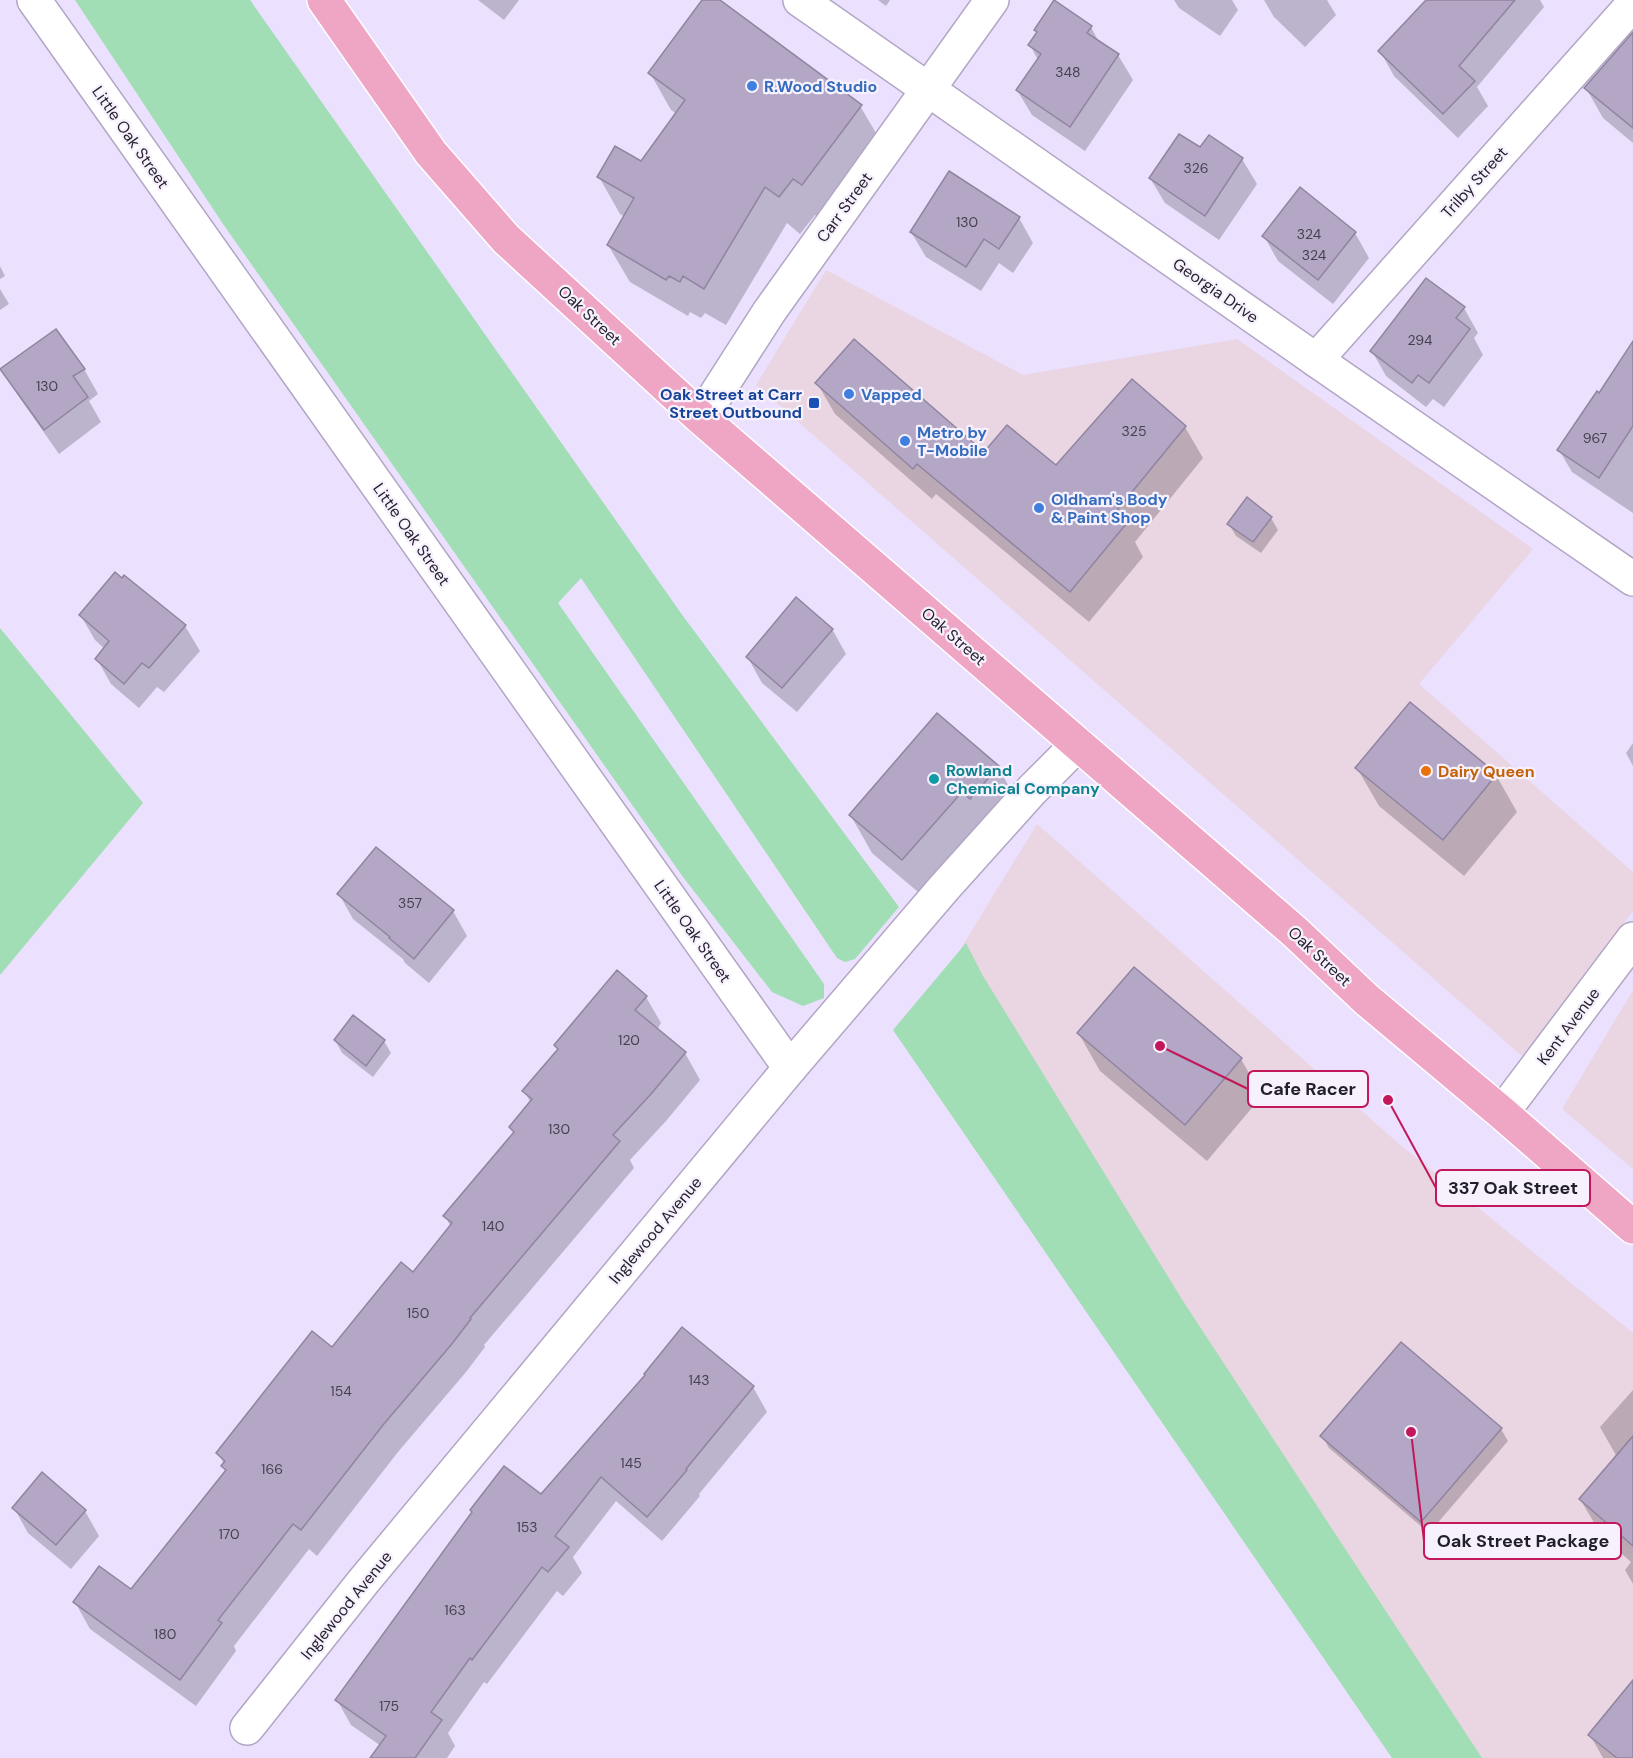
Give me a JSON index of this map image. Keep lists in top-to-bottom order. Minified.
{"streets":{"main road":["Oak Street"],"street":["Little Oak Street","Trilby Street","Carr Street","Georgia Drive","Kent Avenue","Inglewood Avenue"]},"crossings":[["Little Oak Street","Inglewood Avenue"],["Trilby Street","Georgia Drive"],["Carr Street","Georgia Drive"],["Carr Street","Oak Street"],["Oak Street","Kent Avenue"],["Oak Street","Inglewood Avenue"]],"places":{"other":["R.Wood Studio","Vapped","Metro by T-Mobile","Oldham's Body & Paint Shop","Dairy Queen","Rowland Chemical Company","Cafe Racer","337 Oak Street","Oak Street Package"],"transit":["Oak Street at Carr Street Outbound"]},"house_numbers":["348","326","130","324","324","294","130","325","967","357","120","130","140","150","143","154","145","166","153","170","163","180","175"]}
